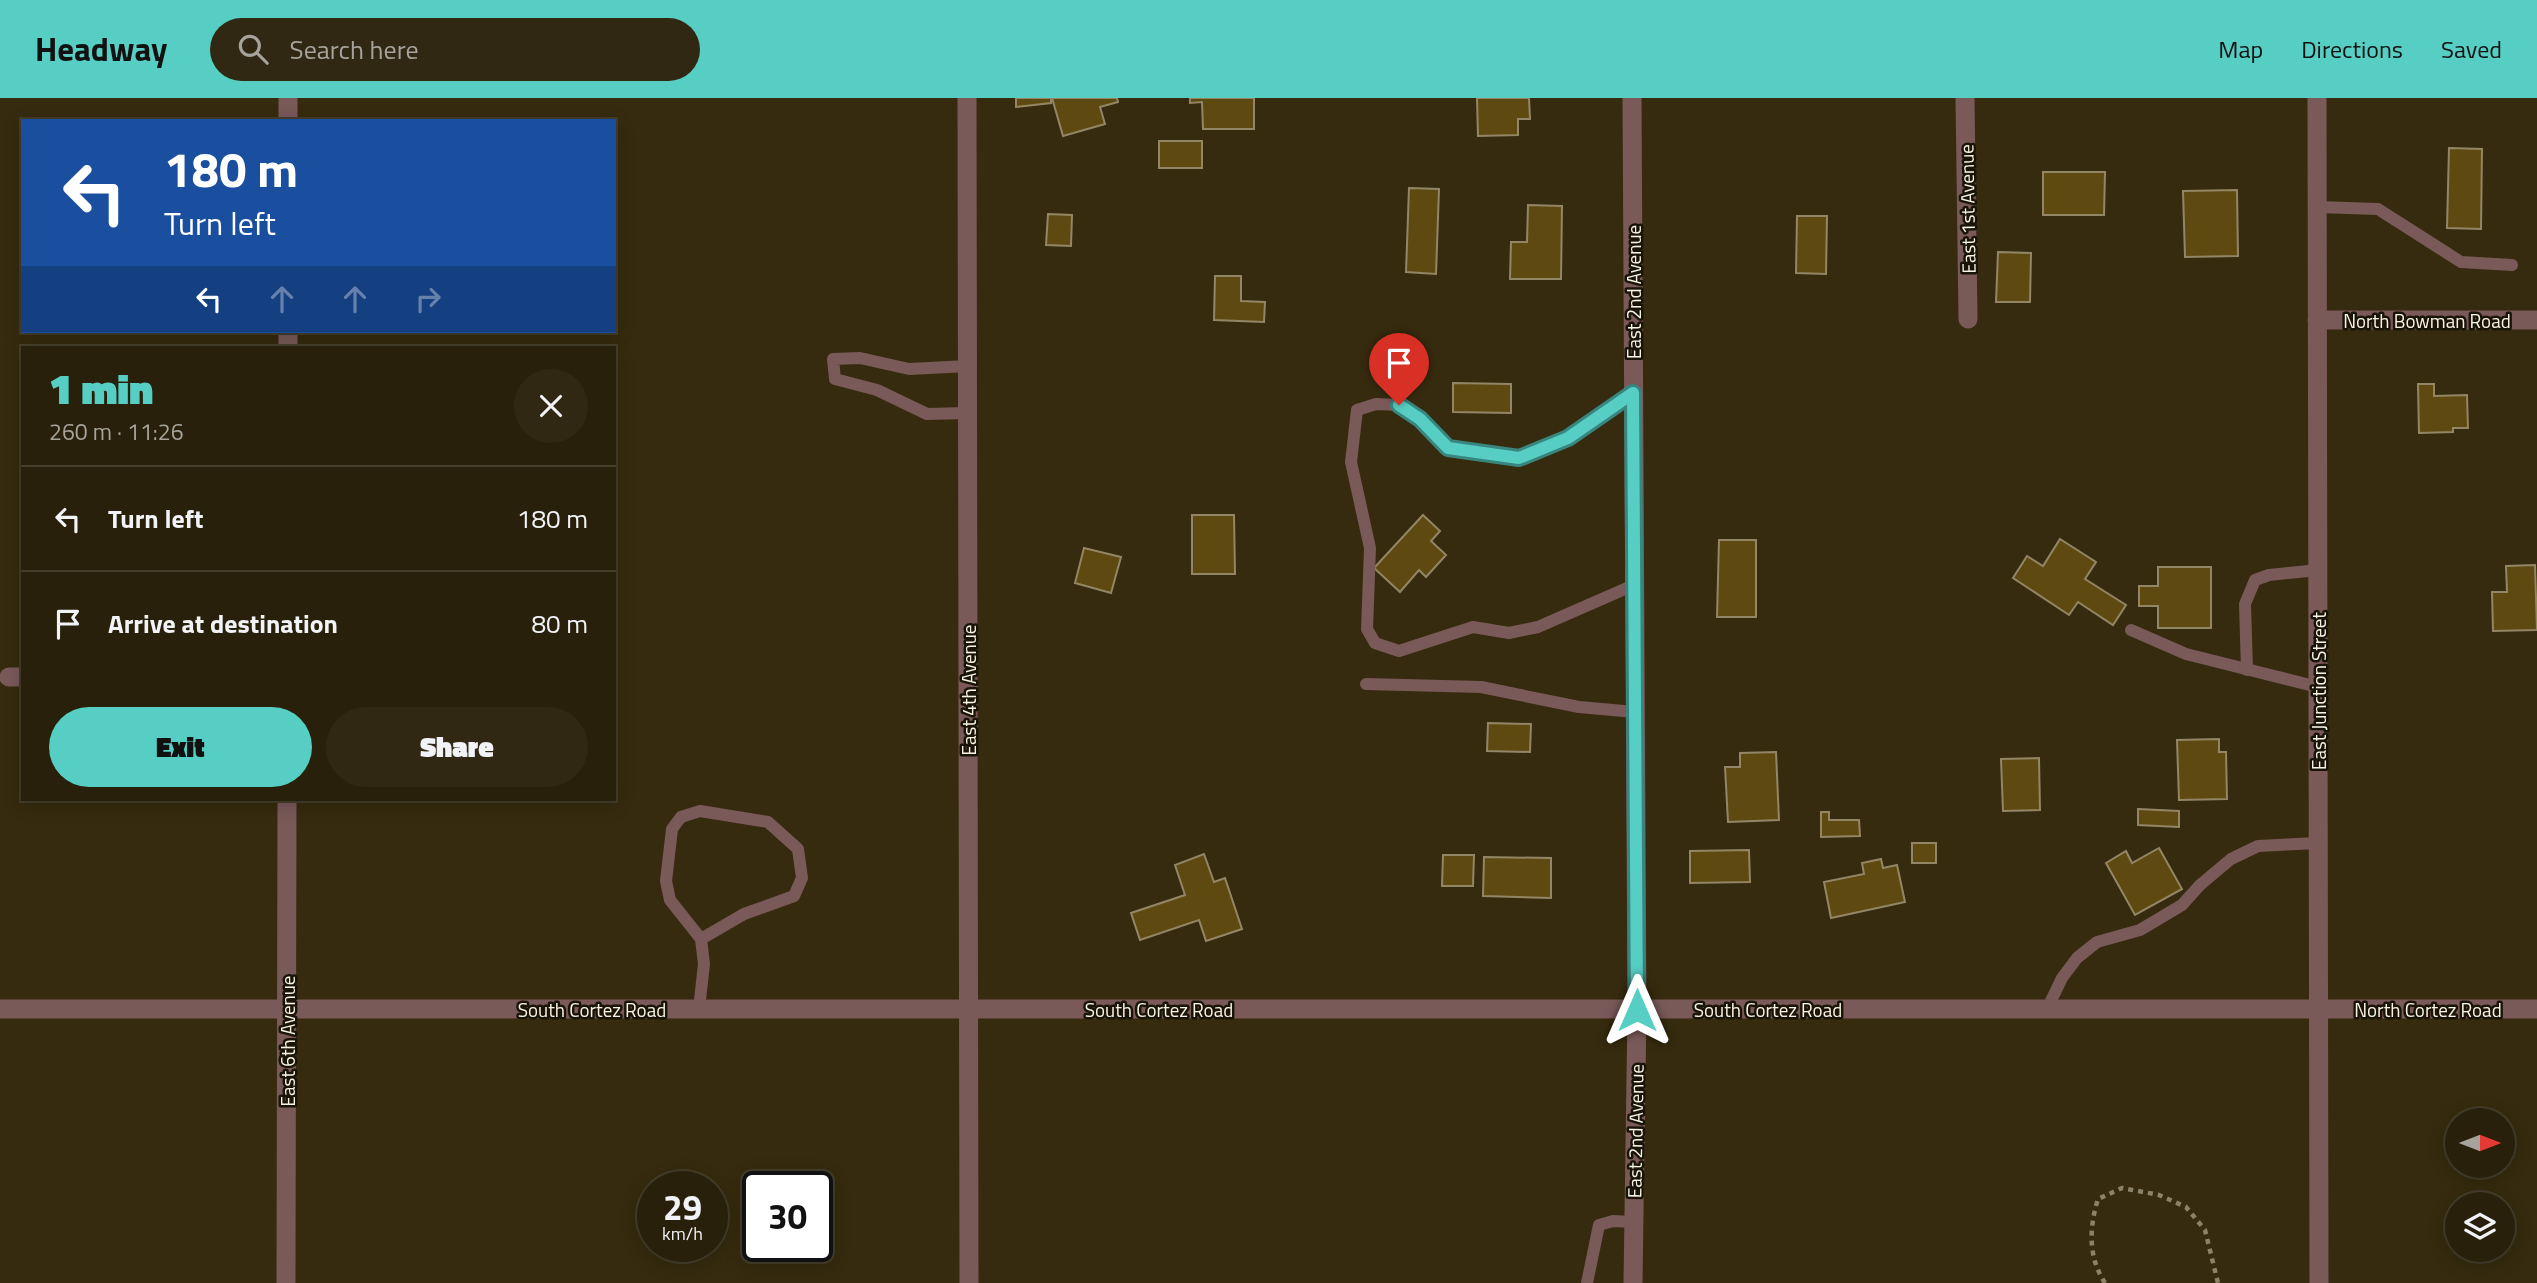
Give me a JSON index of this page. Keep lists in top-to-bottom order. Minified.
{"streets":{"street":["East 1st Avenue","East 2nd Avenue","North Bowman Road","East 4th Avenue","East Junction Street","South Cortez Road","North Cortez Road","East 6th Avenue"]},"crossings":[["East 2nd Avenue","South Cortez Road"],["North Bowman Road","East Junction Street"],["East 4th Avenue","South Cortez Road"],["East Junction Street","South Cortez Road"],["East Junction Street","North Cortez Road"],["South Cortez Road","North Cortez Road"],["South Cortez Road","East 6th Avenue"]],"north":"right","page":{"header":"Headway","search":"Search here","nav":["Map","Directions","Saved"],"turn":["180 m","Turn left"],"heading":["1 min","260 m · 11:26"],"list":[{"name":"Turn left","value":"180 m"},{"name":"Arrive at destination","value":"80 m"}],"buttons":["Exit","Share"],"speed":"29 km/h","limit":"30"}}
